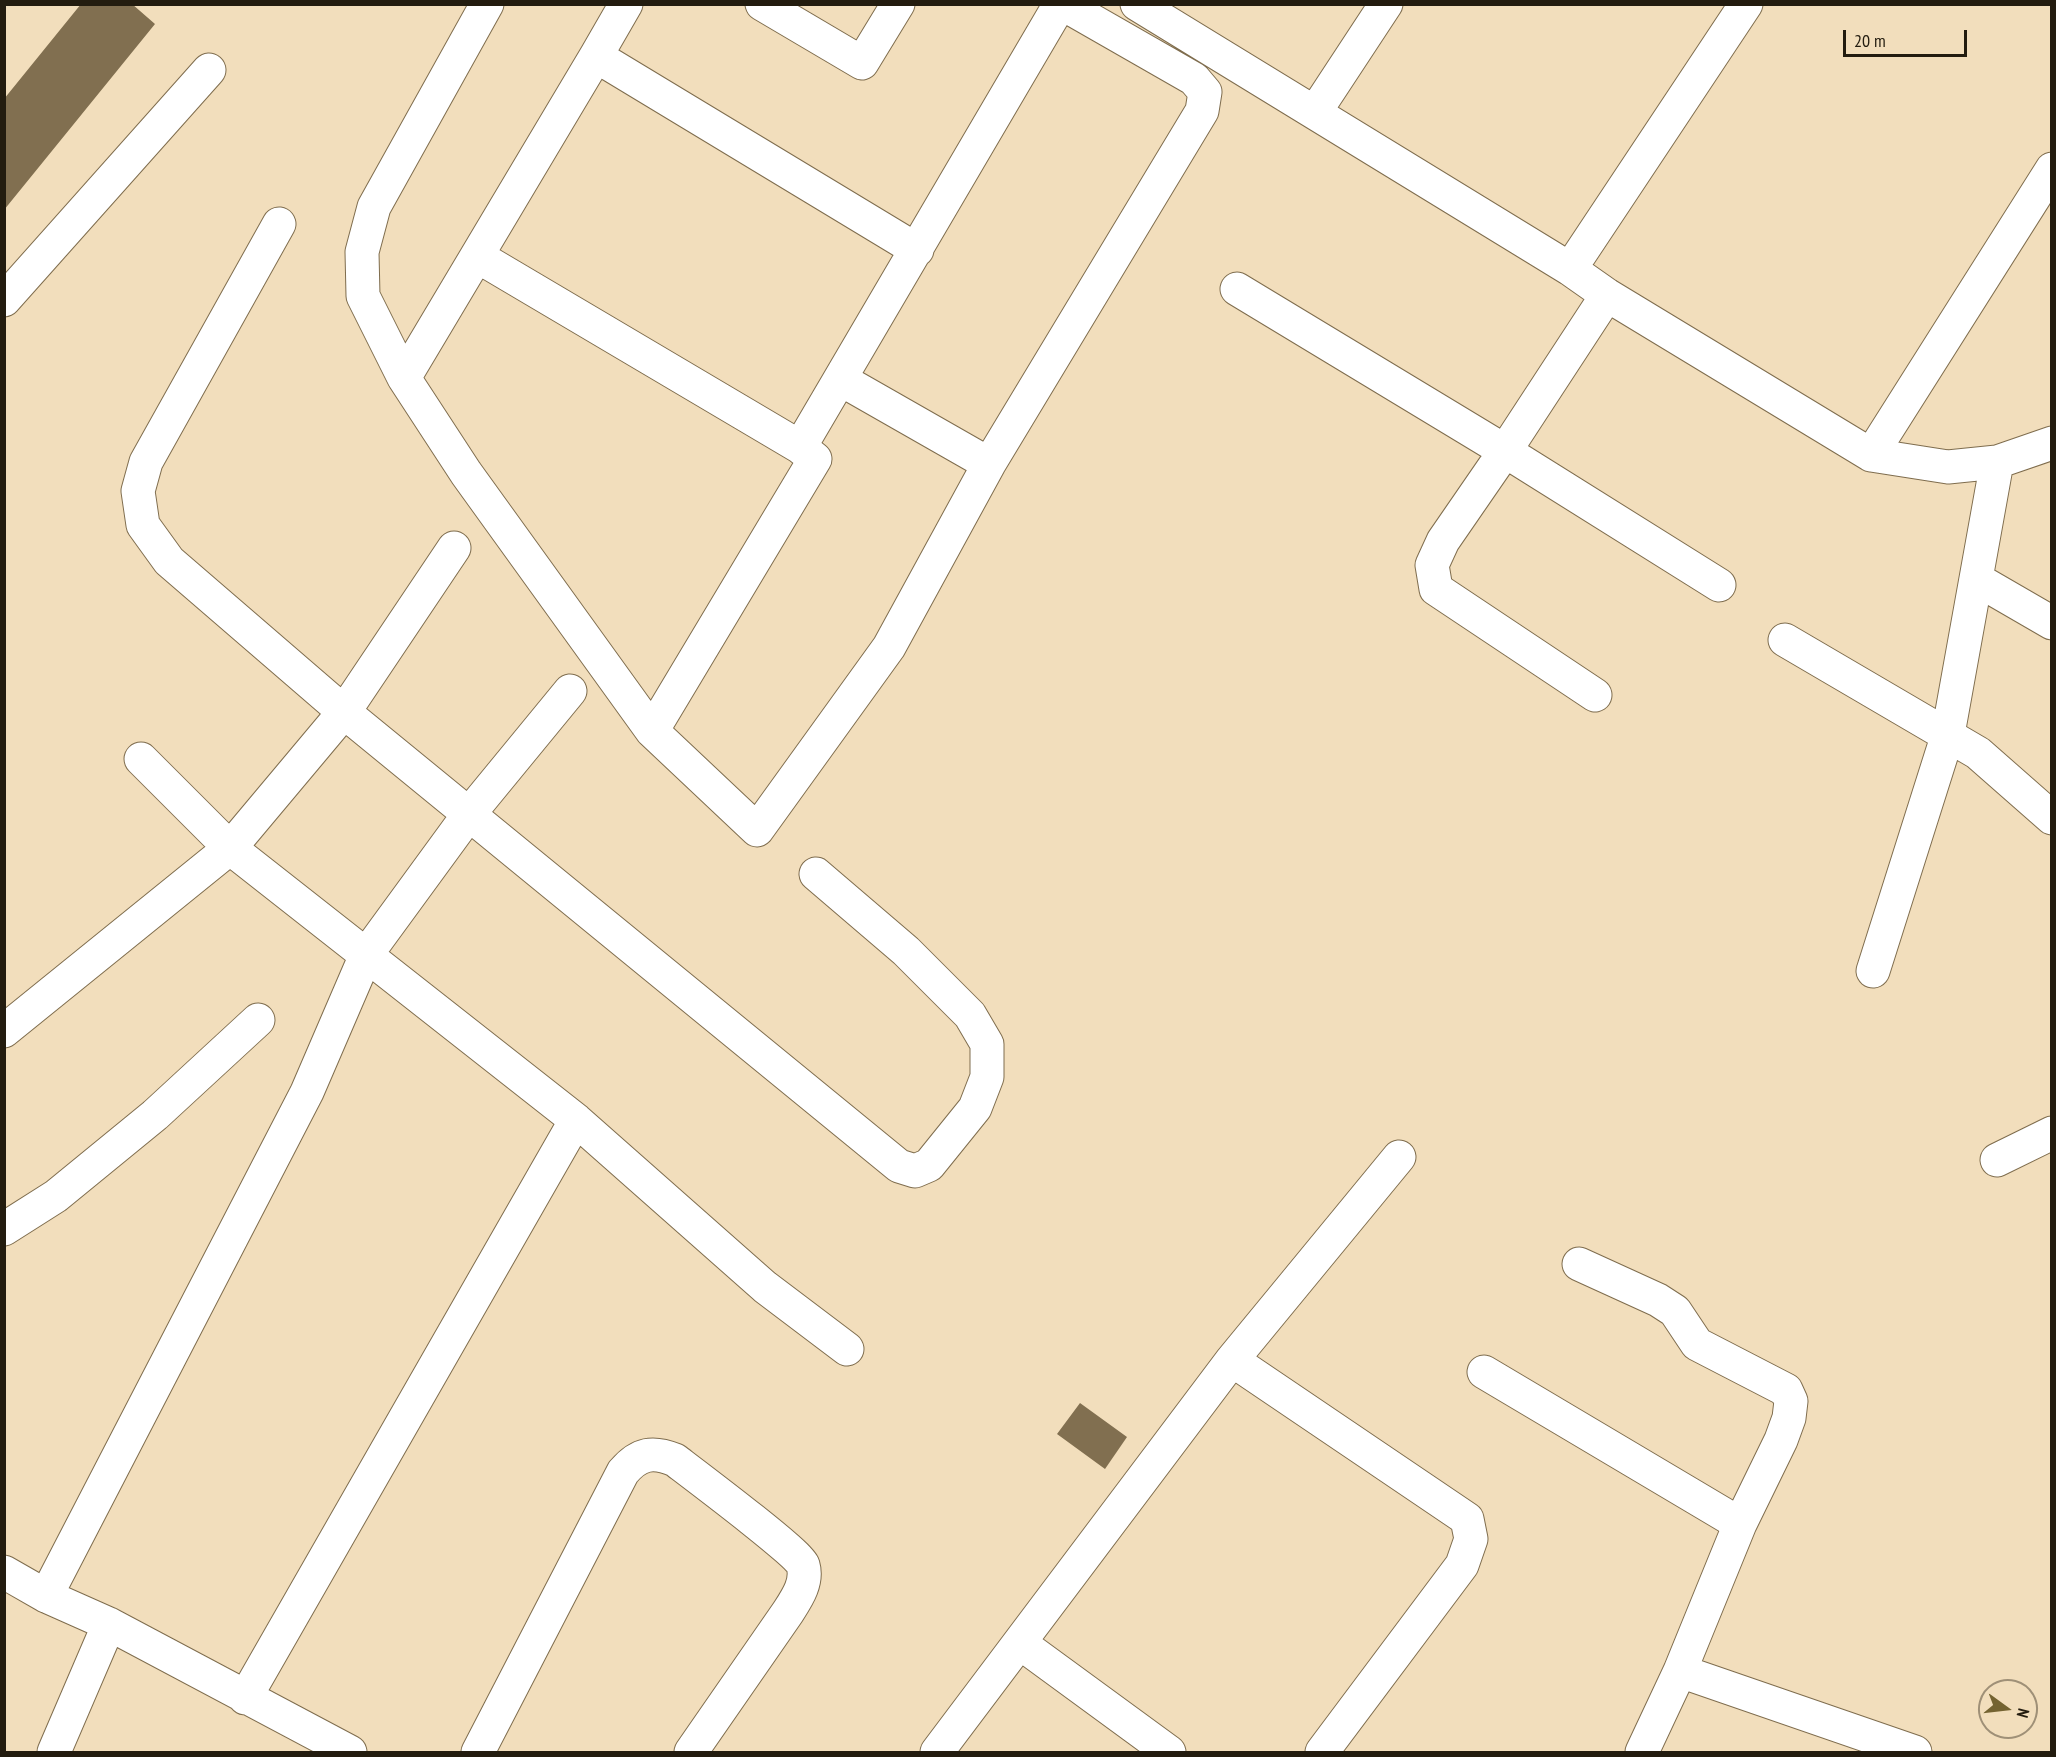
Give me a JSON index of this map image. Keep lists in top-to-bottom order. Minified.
{"scale_bar":"20 m","north":"right"}
